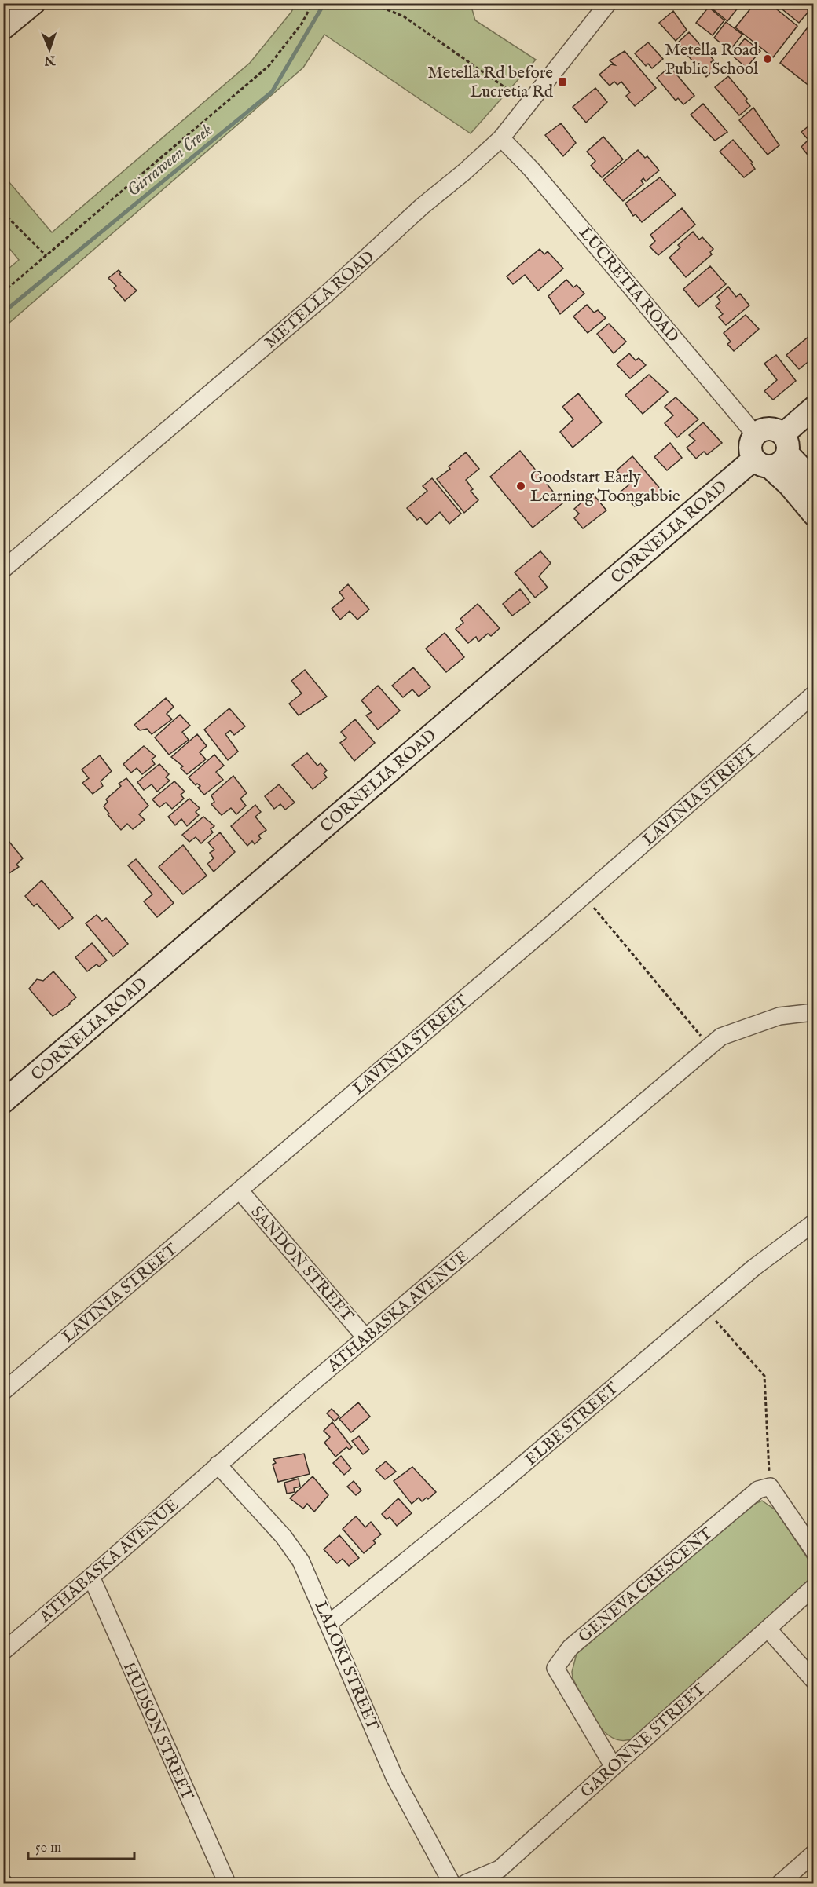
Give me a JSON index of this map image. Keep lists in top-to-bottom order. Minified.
{"streets":{"street":["LUCRETIA ROAD","METELLA ROAD","CORNELIA ROAD","LAVINIA STREET","SANDON STREET","ATHABASKA AVENUE","ELBE STREET","GENEVA CRESCENT","LALOKI STREET","HUDSON STREET","GARONNE STREET"]},"crossings":[["LUCRETIA ROAD","METELLA ROAD"],["LUCRETIA ROAD","CORNELIA ROAD"],["LAVINIA STREET","SANDON STREET"],["SANDON STREET","ATHABASKA AVENUE"],["ATHABASKA AVENUE","LALOKI STREET"],["ATHABASKA AVENUE","HUDSON STREET"],["ELBE STREET","LALOKI STREET"],["GENEVA CRESCENT","GARONNE STREET"]],"water":["Girraween Creek"],"places":{"other":["Metella Road Public School","Goodstart Early Learning Toongabbie"],"transit":["Metella Rd before Lucretia Rd"]},"scale_bar":"50 m","north":"bottom"}
